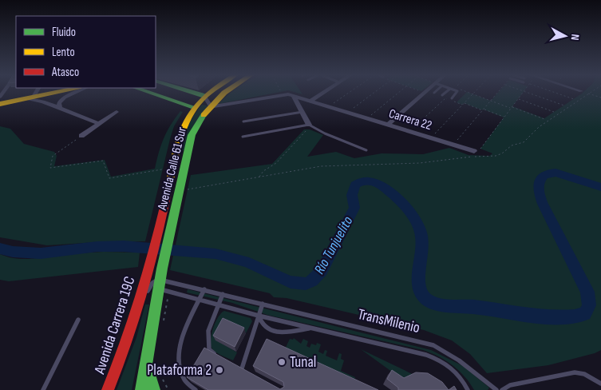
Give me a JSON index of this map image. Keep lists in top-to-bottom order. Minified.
{"streets":{"main road":["Avenida Calle 61 Sur","Avenida Carrera 19C"],"street":["Carrera 22"],"lane":["TransMilenio"]},"crossings":[["Carrera 22","Avenida Calle 61 Sur"],["Avenida Calle 61 Sur","TransMilenio"],["Avenida Calle 61 Sur","Avenida Carrera 19C"]],"water":["Río Tunjuelito"],"places":["Tunal","Plataforma 2"],"legend":["Fluido","Lento","Atasco"],"north":"right"}
